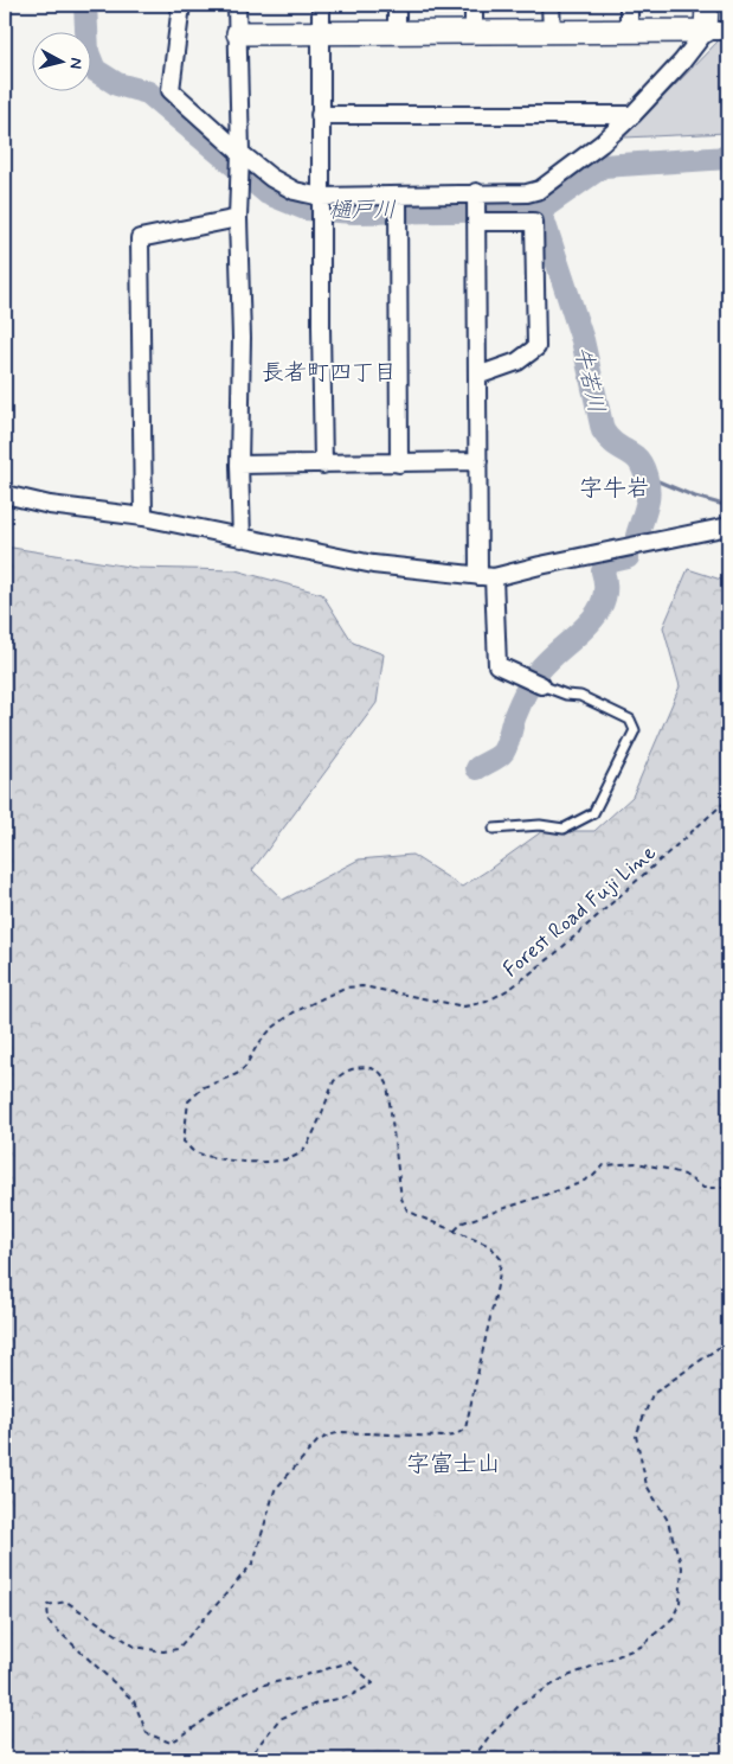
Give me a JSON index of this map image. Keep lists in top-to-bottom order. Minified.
{"streets":{"path":["Forest Road Fuji Line"]},"districts":["長者町四丁目","字牛岩","字富士山"],"water":["樋戸川","牛若川"],"north":"right"}
